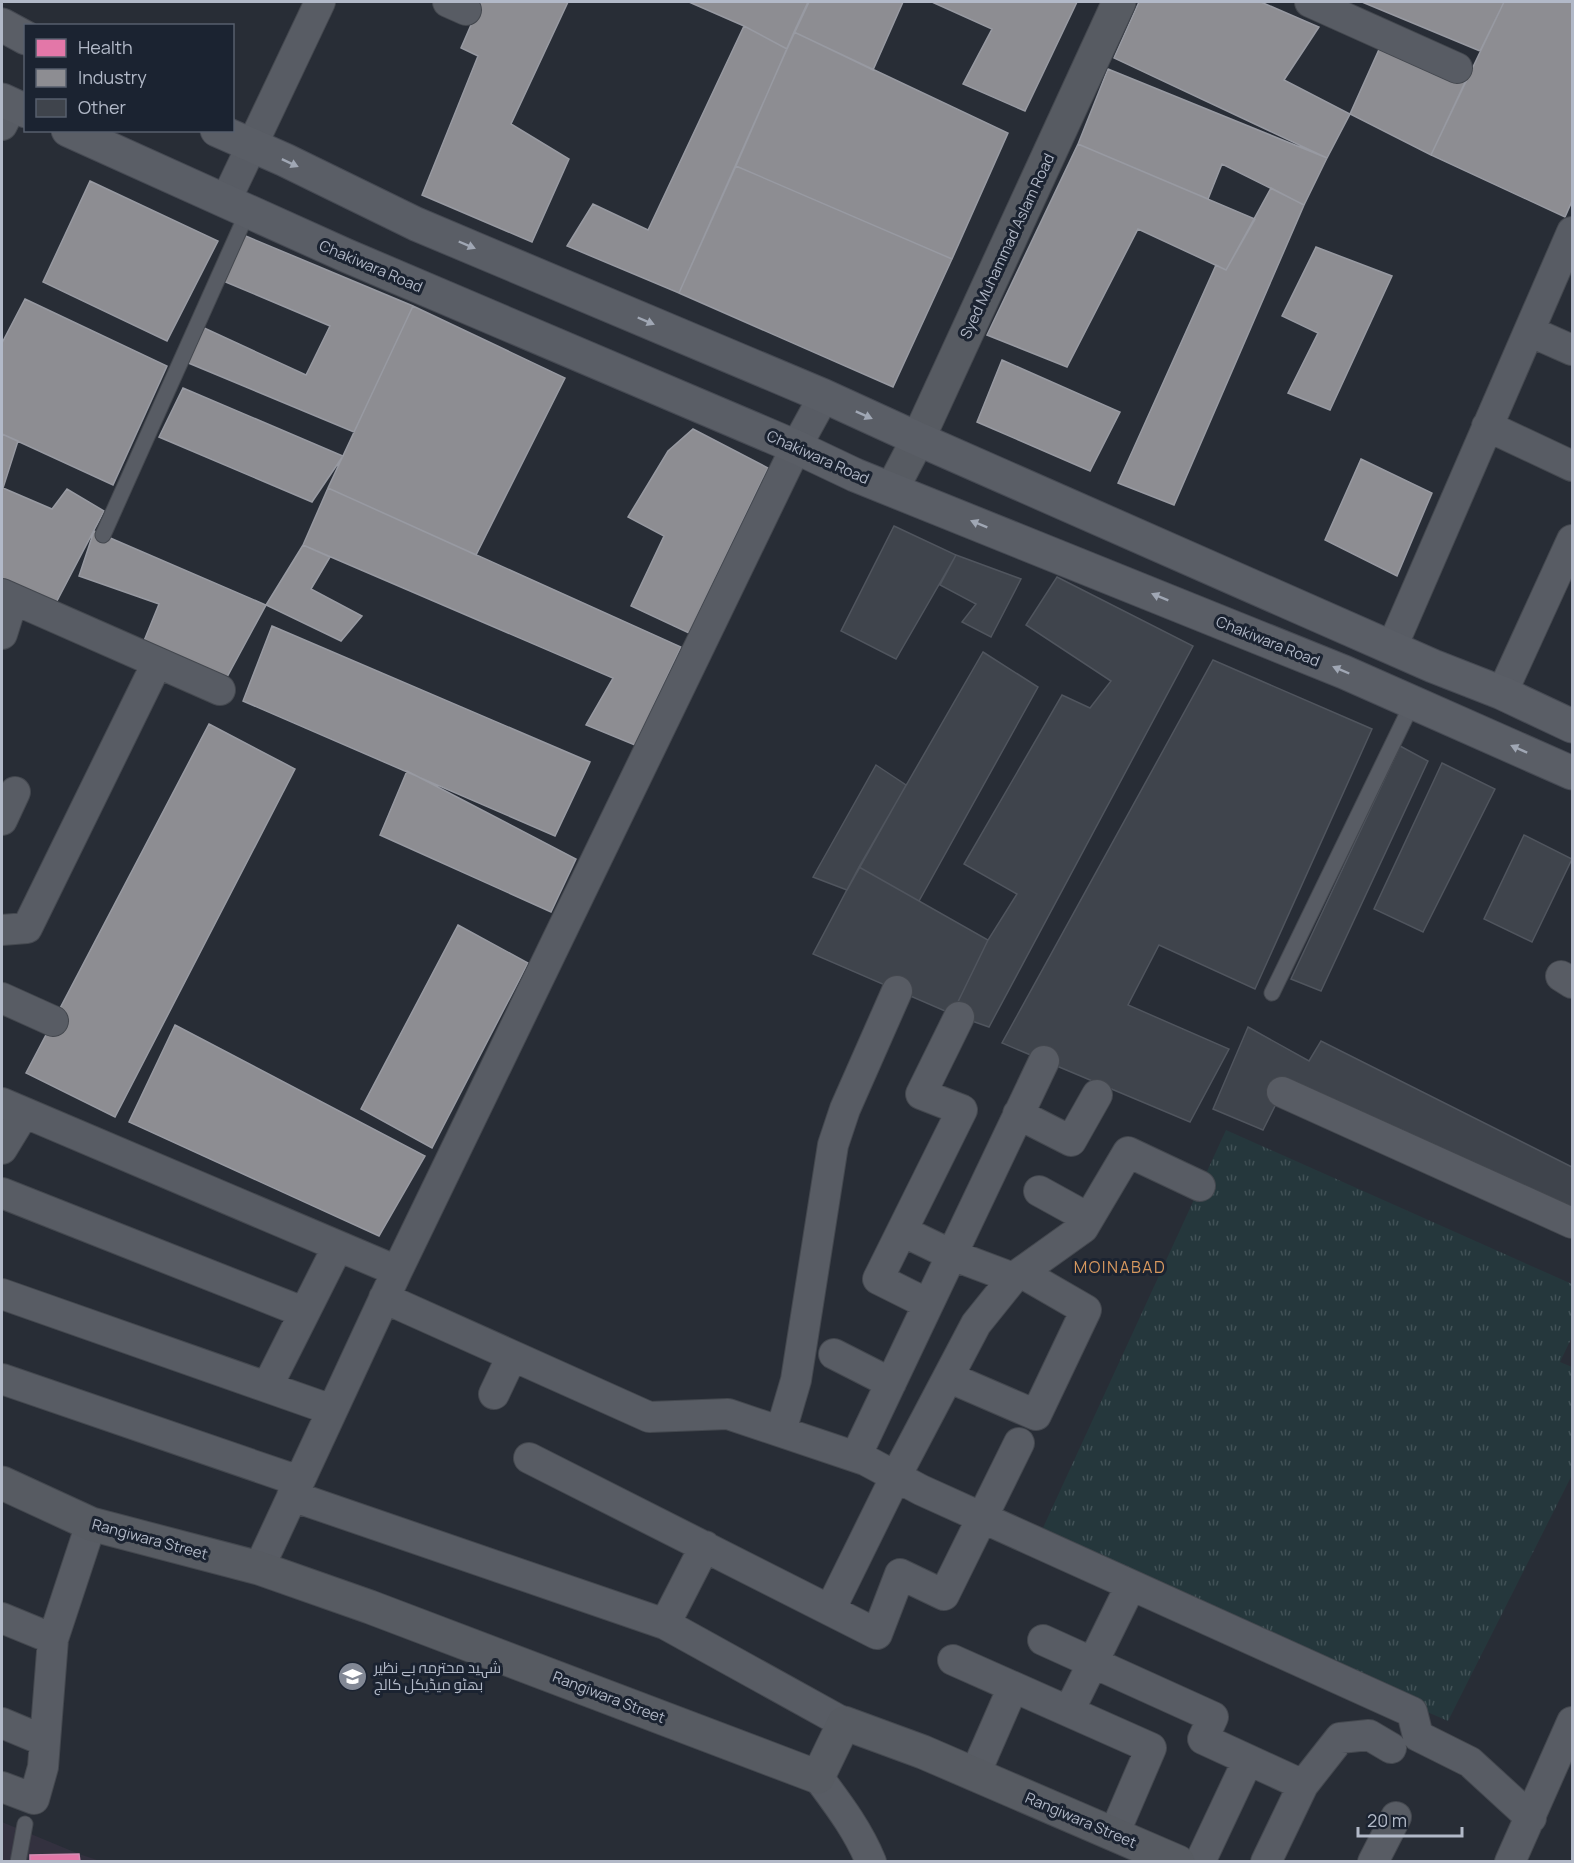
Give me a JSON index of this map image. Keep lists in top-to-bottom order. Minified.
{"streets":{"main road":["Chakiwara Road"],"street":["Syed Muhammad Aslam Road","Rangiwara Street"]},"crossings":[["Syed Muhammad Aslam Road","Chakiwara Road"]],"districts":["MOINABAD"],"places":{"school or university":["شہید محترمہ بے نظیر بھٹو میڈیکل کالج"]},"legend":["Health","Industry","Other"],"scale_bar":"20 m"}
